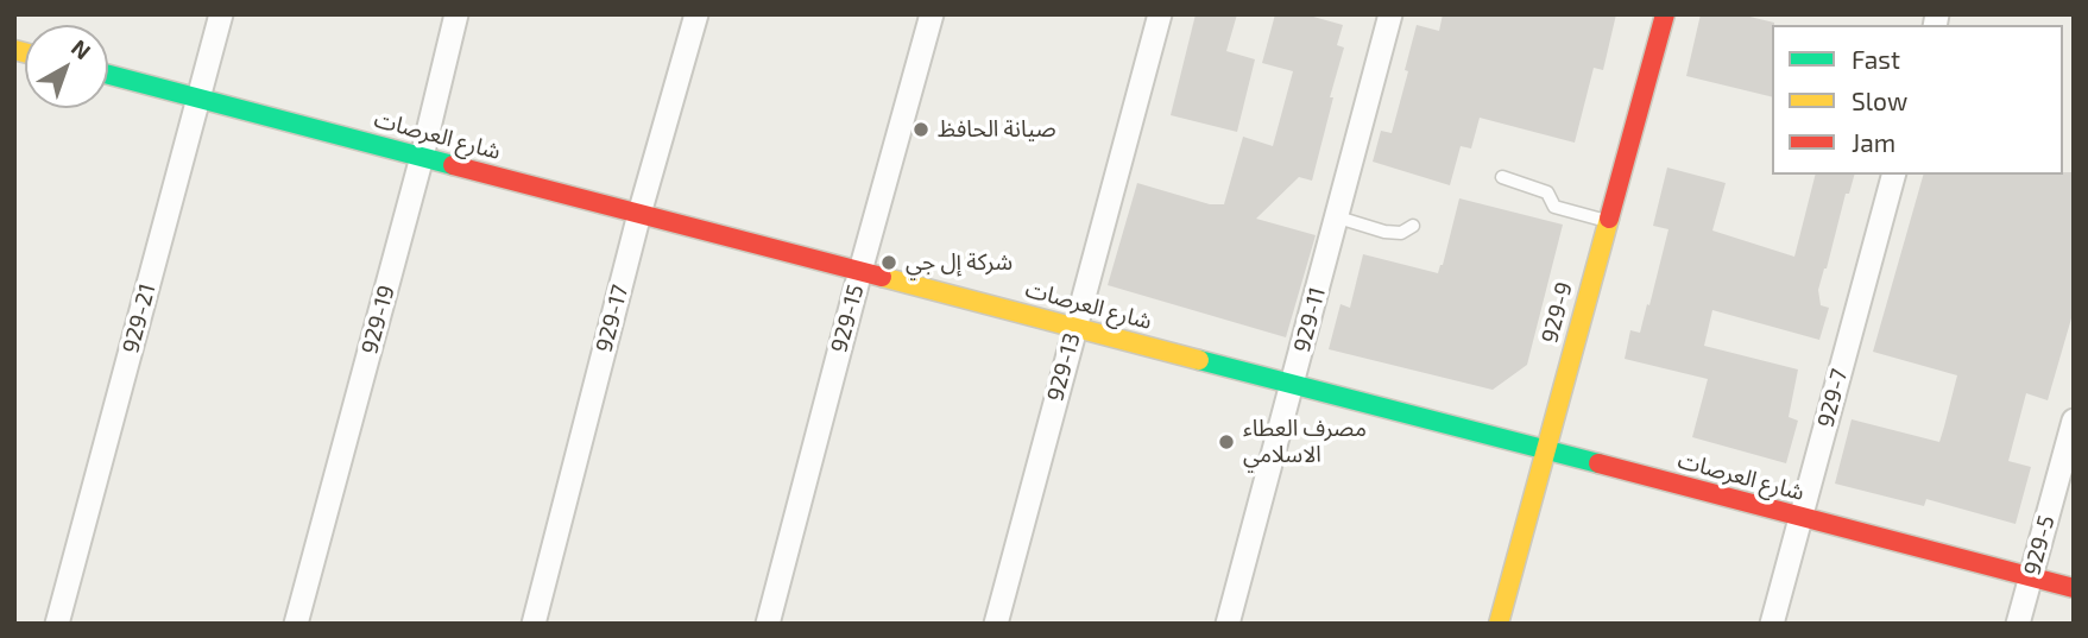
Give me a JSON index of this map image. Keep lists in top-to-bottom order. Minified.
{"streets":{"street":["شارع العرصات","929-9","929-21","929-17","929-15","929-19","929-11","929-13","929-7","929-5"]},"crossings":[["شارع العرصات","929-9"],["شارع العرصات","929-21"],["شارع العرصات","929-17"],["شارع العرصات","929-15"],["شارع العرصات","929-19"],["شارع العرصات","929-11"],["شارع العرصات","929-13"],["شارع العرصات","929-7"],["شارع العرصات","929-5"]],"places":["صيانة الحافظ","شركة إل جي","مصرف العطاء الاسلامي"],"legend":["Fast","Slow","Jam"],"north":"top right"}
